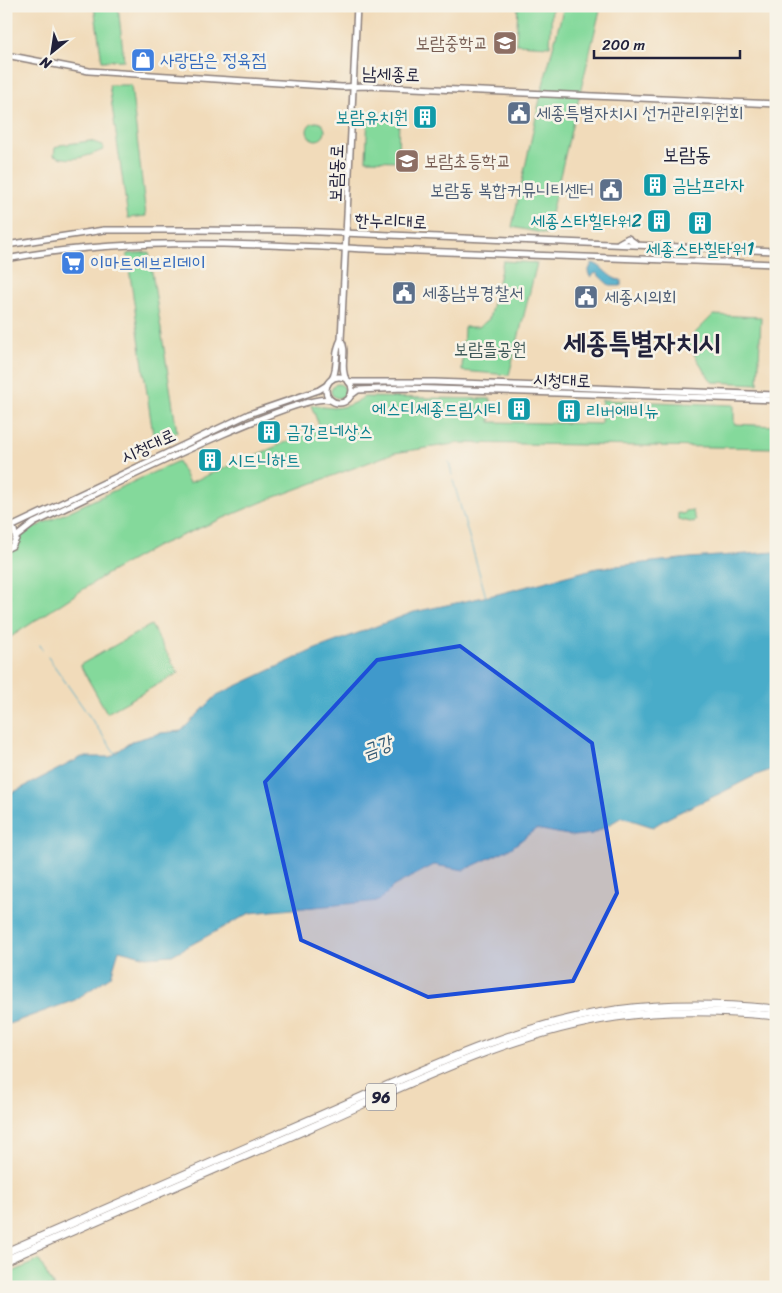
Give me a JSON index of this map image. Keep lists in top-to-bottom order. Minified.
{"streets":{"main road":["96"],"street":["남세종로","보람동로","한누리대로","시청대로"]},"crossings":[["남세종로","보람동로"],["보람동로","한누리대로"]],"districts":["보람동","세종특별자치시"],"water":["금강"],"parks":["보람뜰공원"],"places":{"school or university":["보람중학교","보람초등학교"],"shop":["사랑담은 정육점"],"public building":["세종특별자치시 선거관리위원회","보람동 복합커뮤니티센터","세종남부경찰서","세종시의회"],"building":["보람유치원","금남프라자","세종스타힐타워2","세종스타힐타워1","에스디세종드림시티","리버에비뉴","금강르네상스","시드니하트"],"supermarket":["이마트에브리데이"]},"scale_bar":"200 m","north":"bottom left"}
